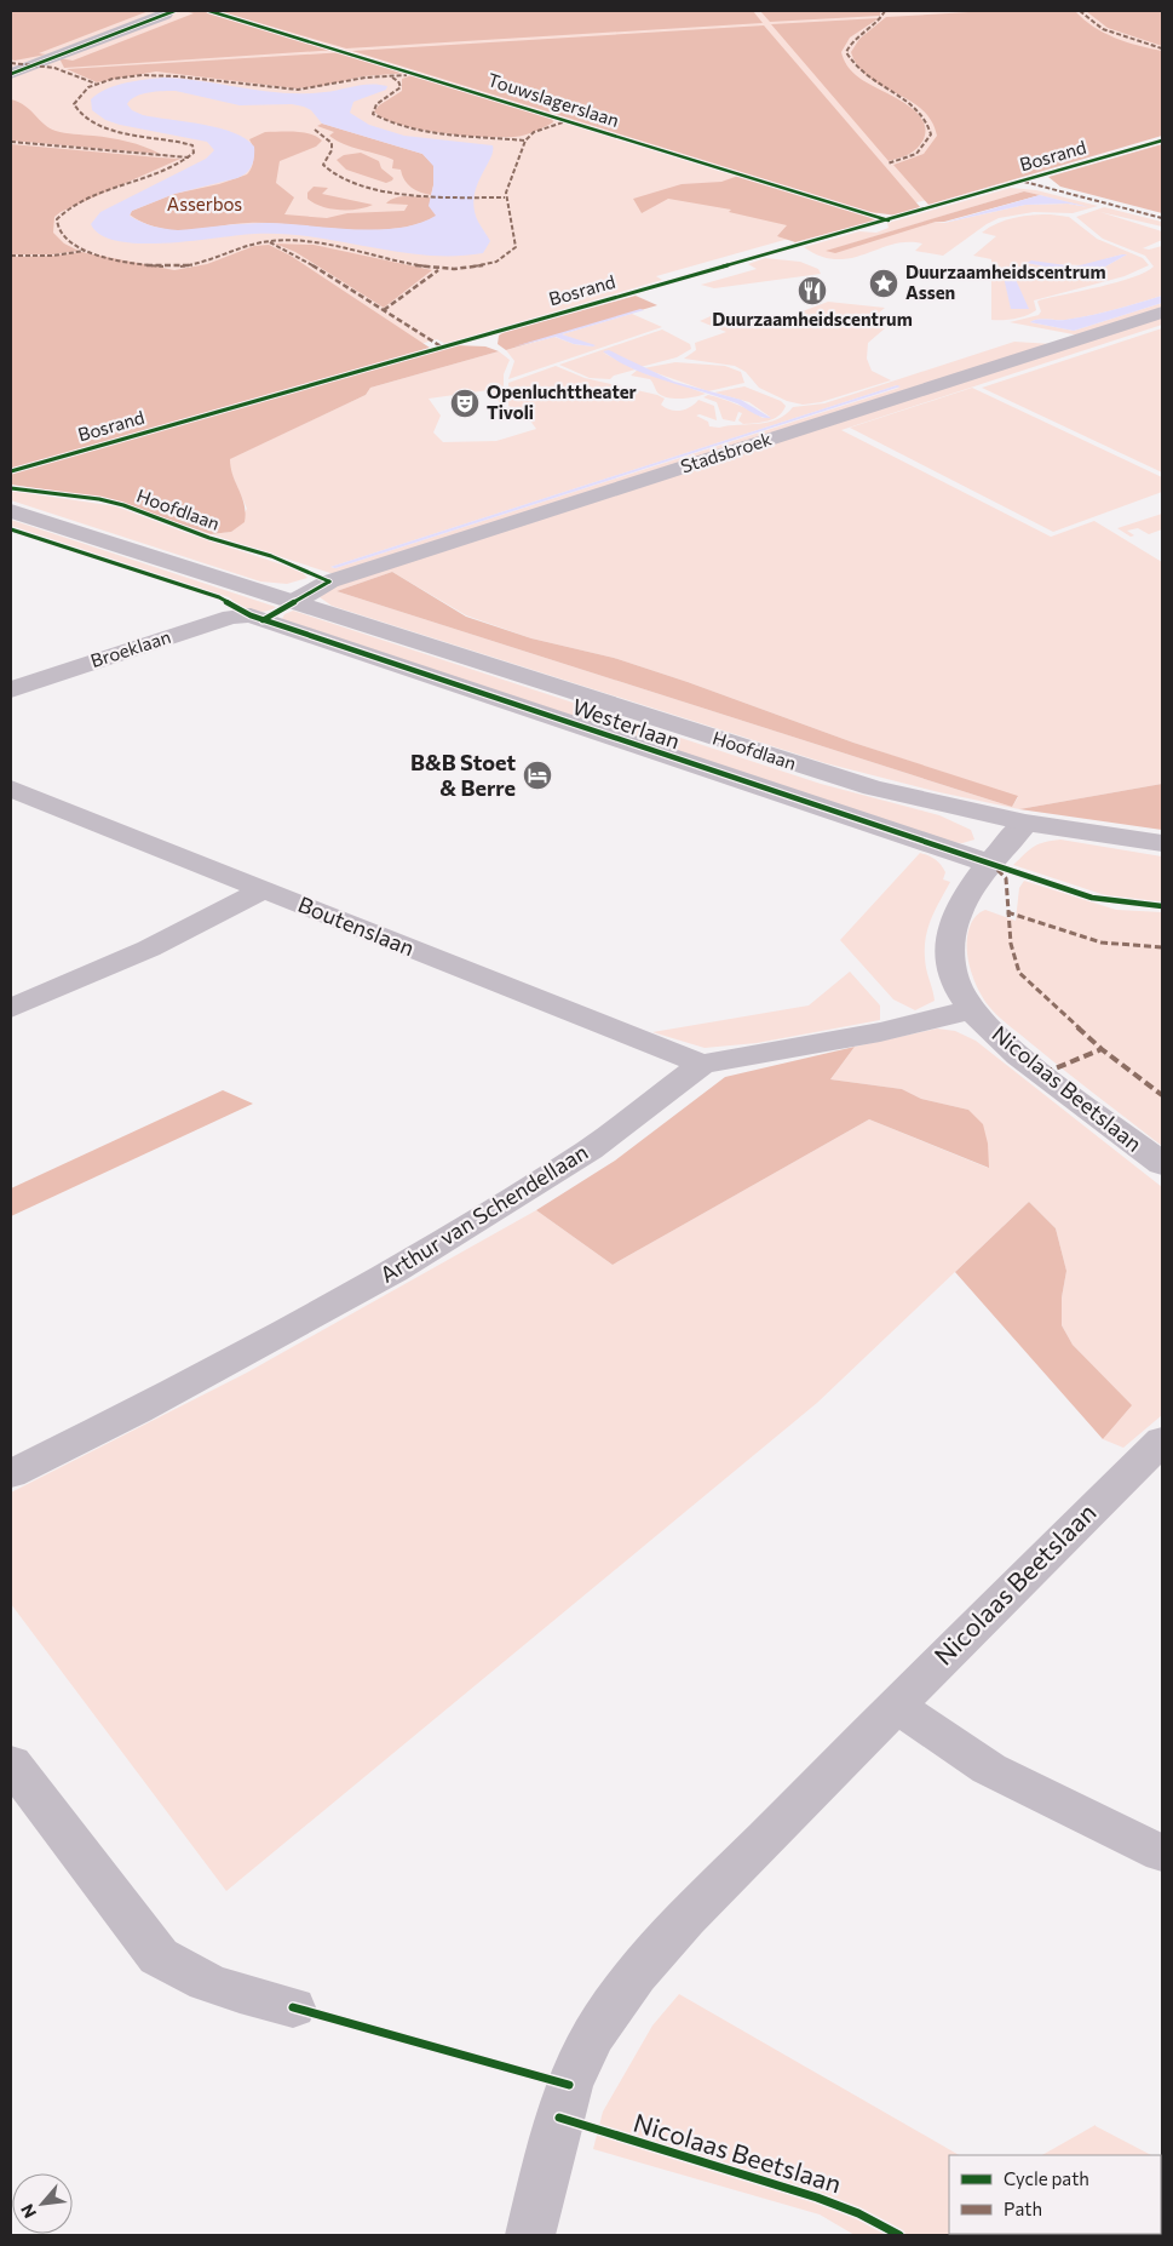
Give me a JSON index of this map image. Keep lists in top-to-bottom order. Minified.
{"streets":{"street":["Stadsbroek","Hoofdlaan","Broeklaan","Westerlaan","Boutenslaan","Nicolaas Beetslaan","Arthur van Schendellaan"],"cycle path":["Touwslagerslaan","Bosrand"]},"crossings":[["Stadsbroek","Hoofdlaan"],["Hoofdlaan","Nicolaas Beetslaan"],["Broeklaan","Westerlaan"],["Westerlaan","Nicolaas Beetslaan"],["Boutenslaan","Arthur van Schendellaan"],["Nicolaas Beetslaan","Arthur van Schendellaan"]],"parks":["Asserbos"],"places":{"place":["Duurzaamheidscentrum Assen"],"restaurant":["Duurzaamheidscentrum"],"theatre":["Openluchttheater Tivoli"],"hotel":["B&B Stoet & Berre"]},"legend":["Cycle path","Path"],"north":"bottom left"}
